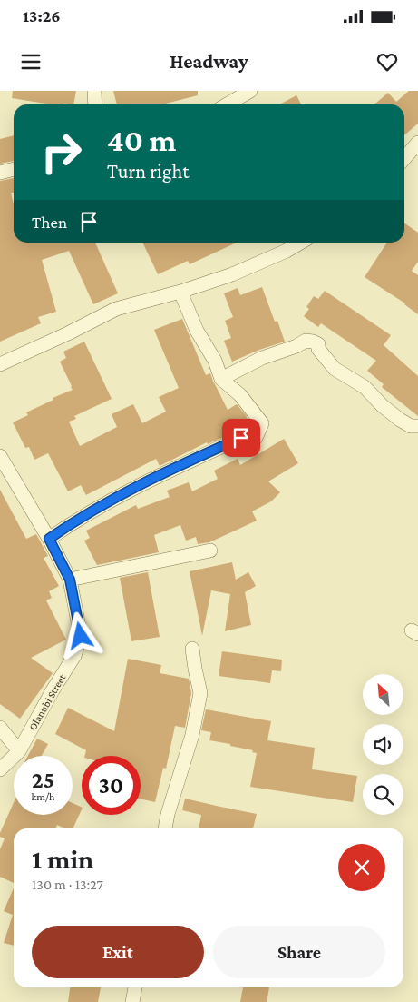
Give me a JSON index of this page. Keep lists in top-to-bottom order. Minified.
{"streets":{"street":["Olanubi Street"]},"north":"top left","page":{"status":"13:26","header":"Headway","turn":["40 m","Turn right"],"then":"Then","speed":"25 km/h","limit":"30","heading":["1 min","130 m · 13:27"],"buttons":["Exit","Share"]}}
